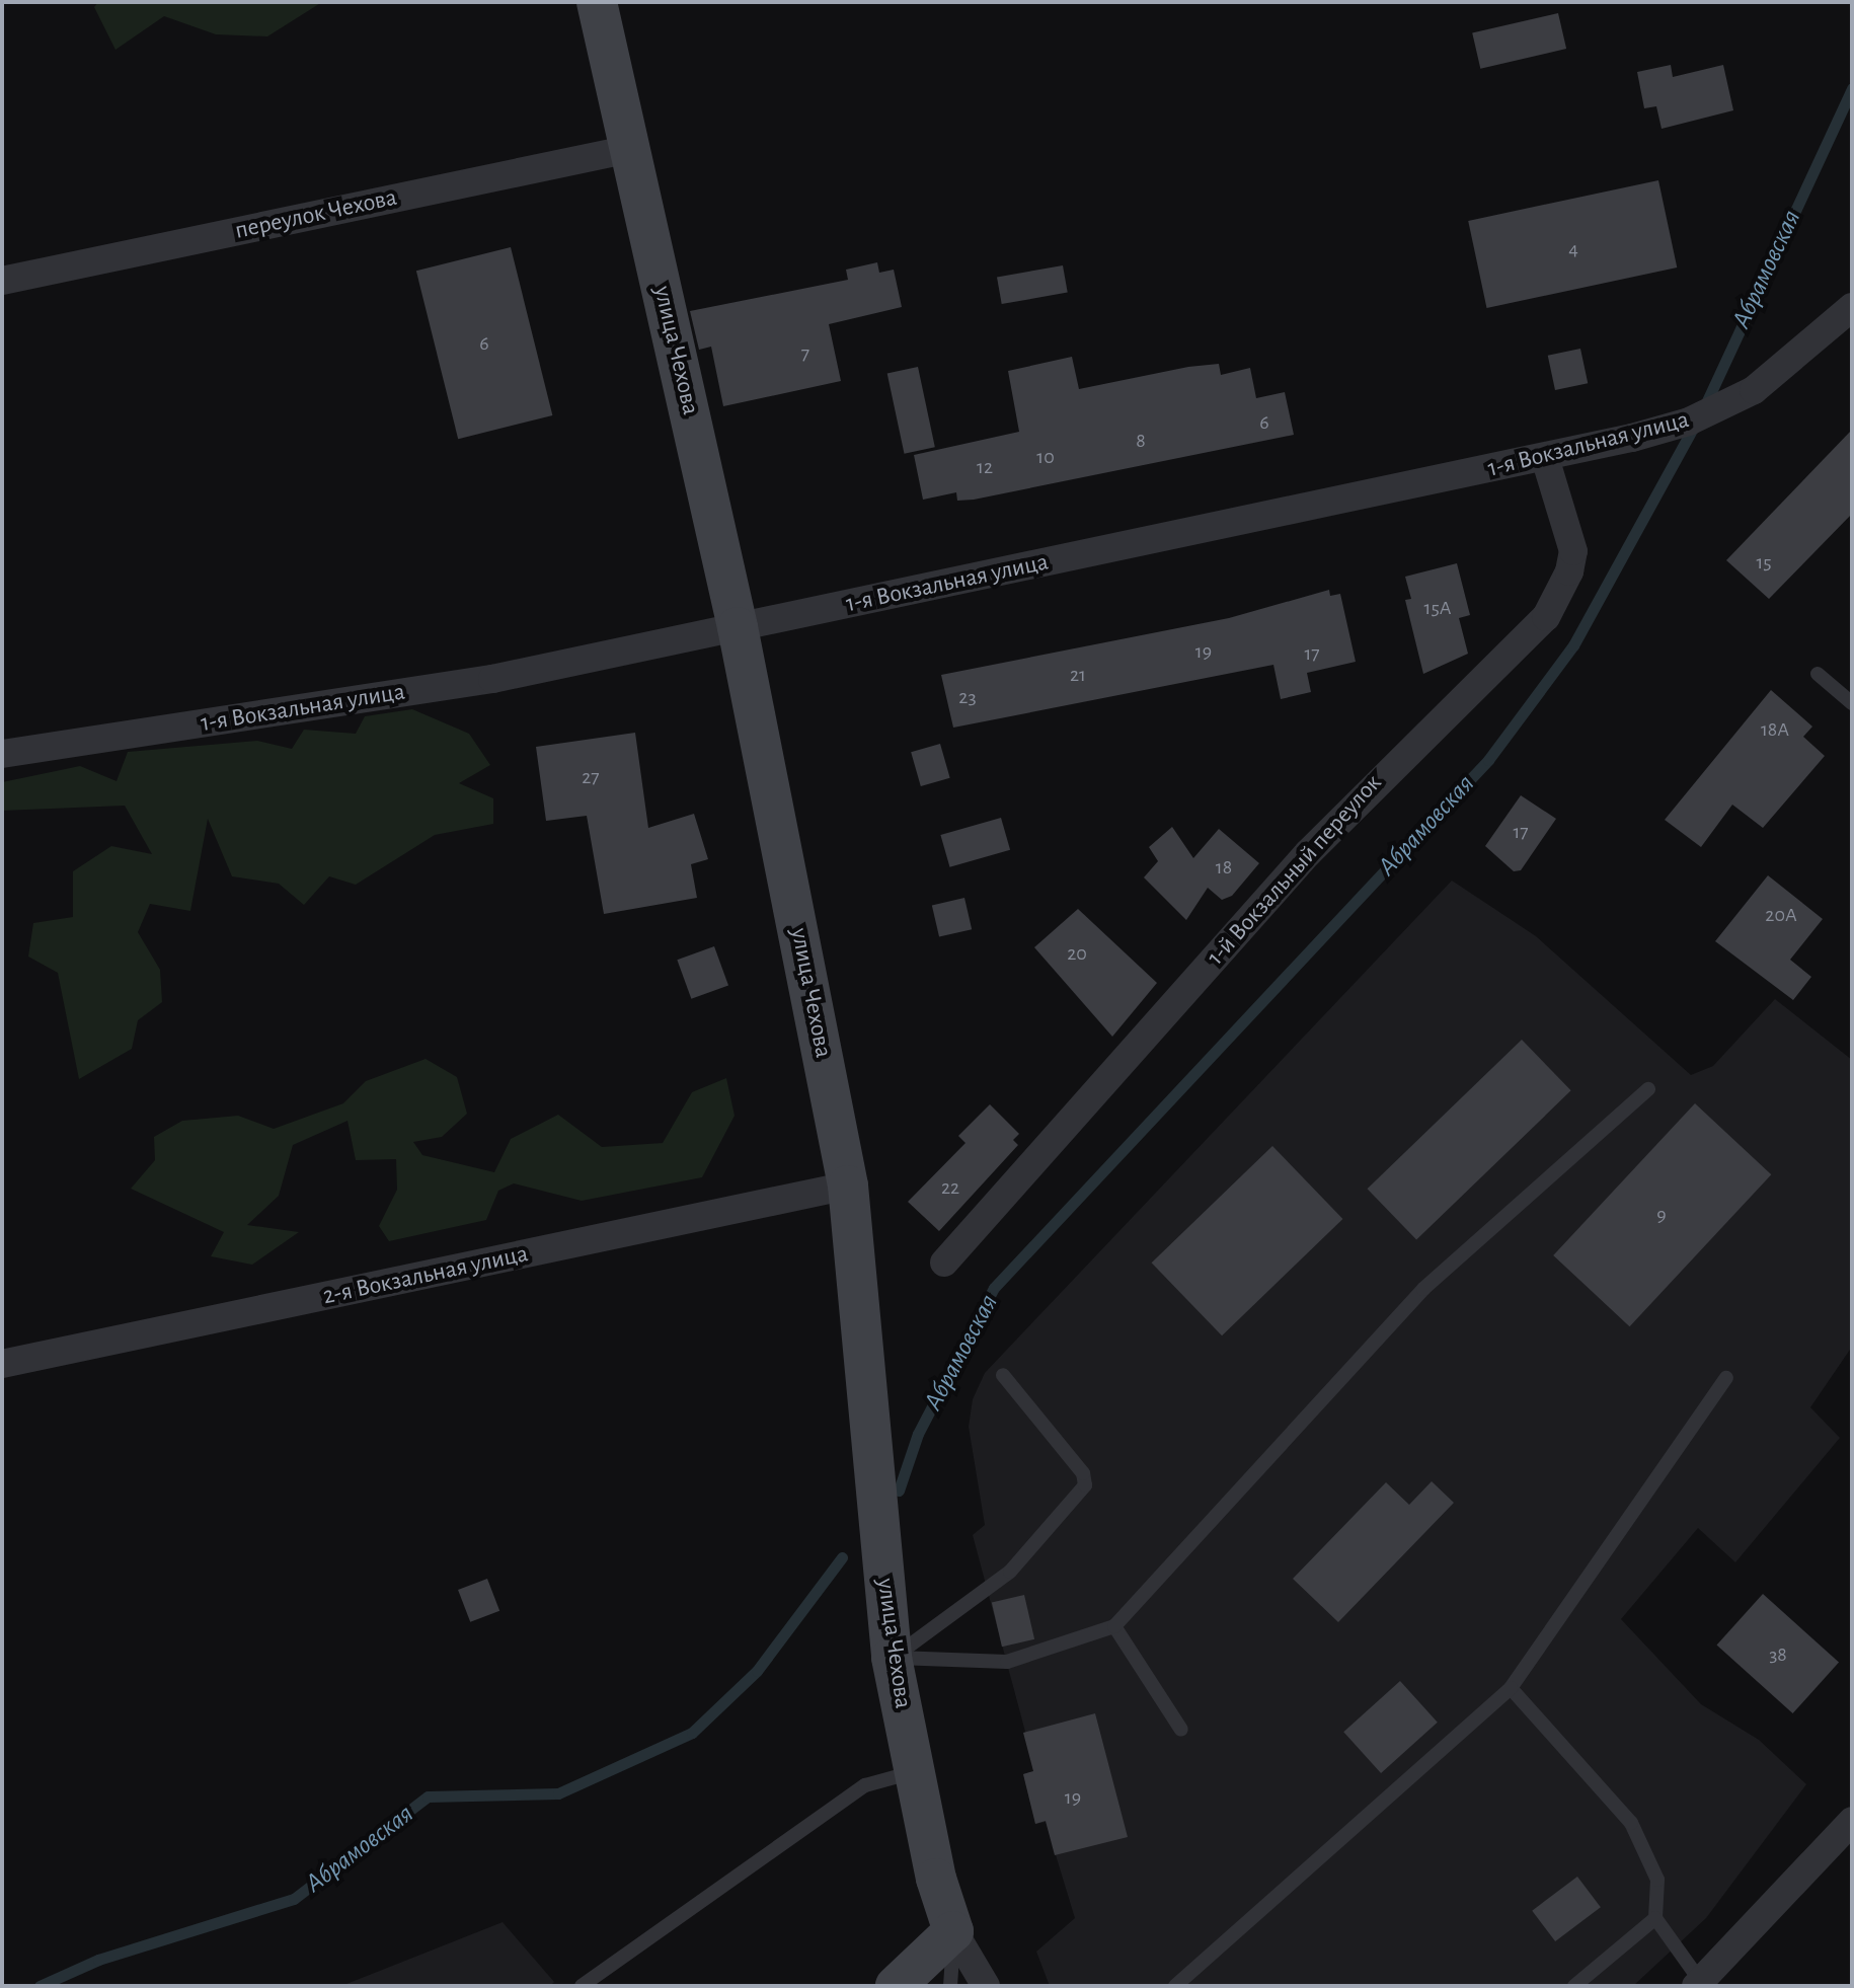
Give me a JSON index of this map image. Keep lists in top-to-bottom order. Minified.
{"streets":{"street":["переулок Чехова","улица Чехова","1-я Вокзальная улица","1-й Вокзальный переулок","2-я Вокзальная улица"]},"crossings":[["переулок Чехова","улица Чехова"],["улица Чехова","1-я Вокзальная улица"],["улица Чехова","2-я Вокзальная улица"],["1-я Вокзальная улица","1-й Вокзальный переулок"]],"water":["Абрамовская"],"house_numbers":["4","6","7","6","8","10","12","15","15А","19","17","21","23","18А","27","17","18","20А","20","22","9","38","19"]}
